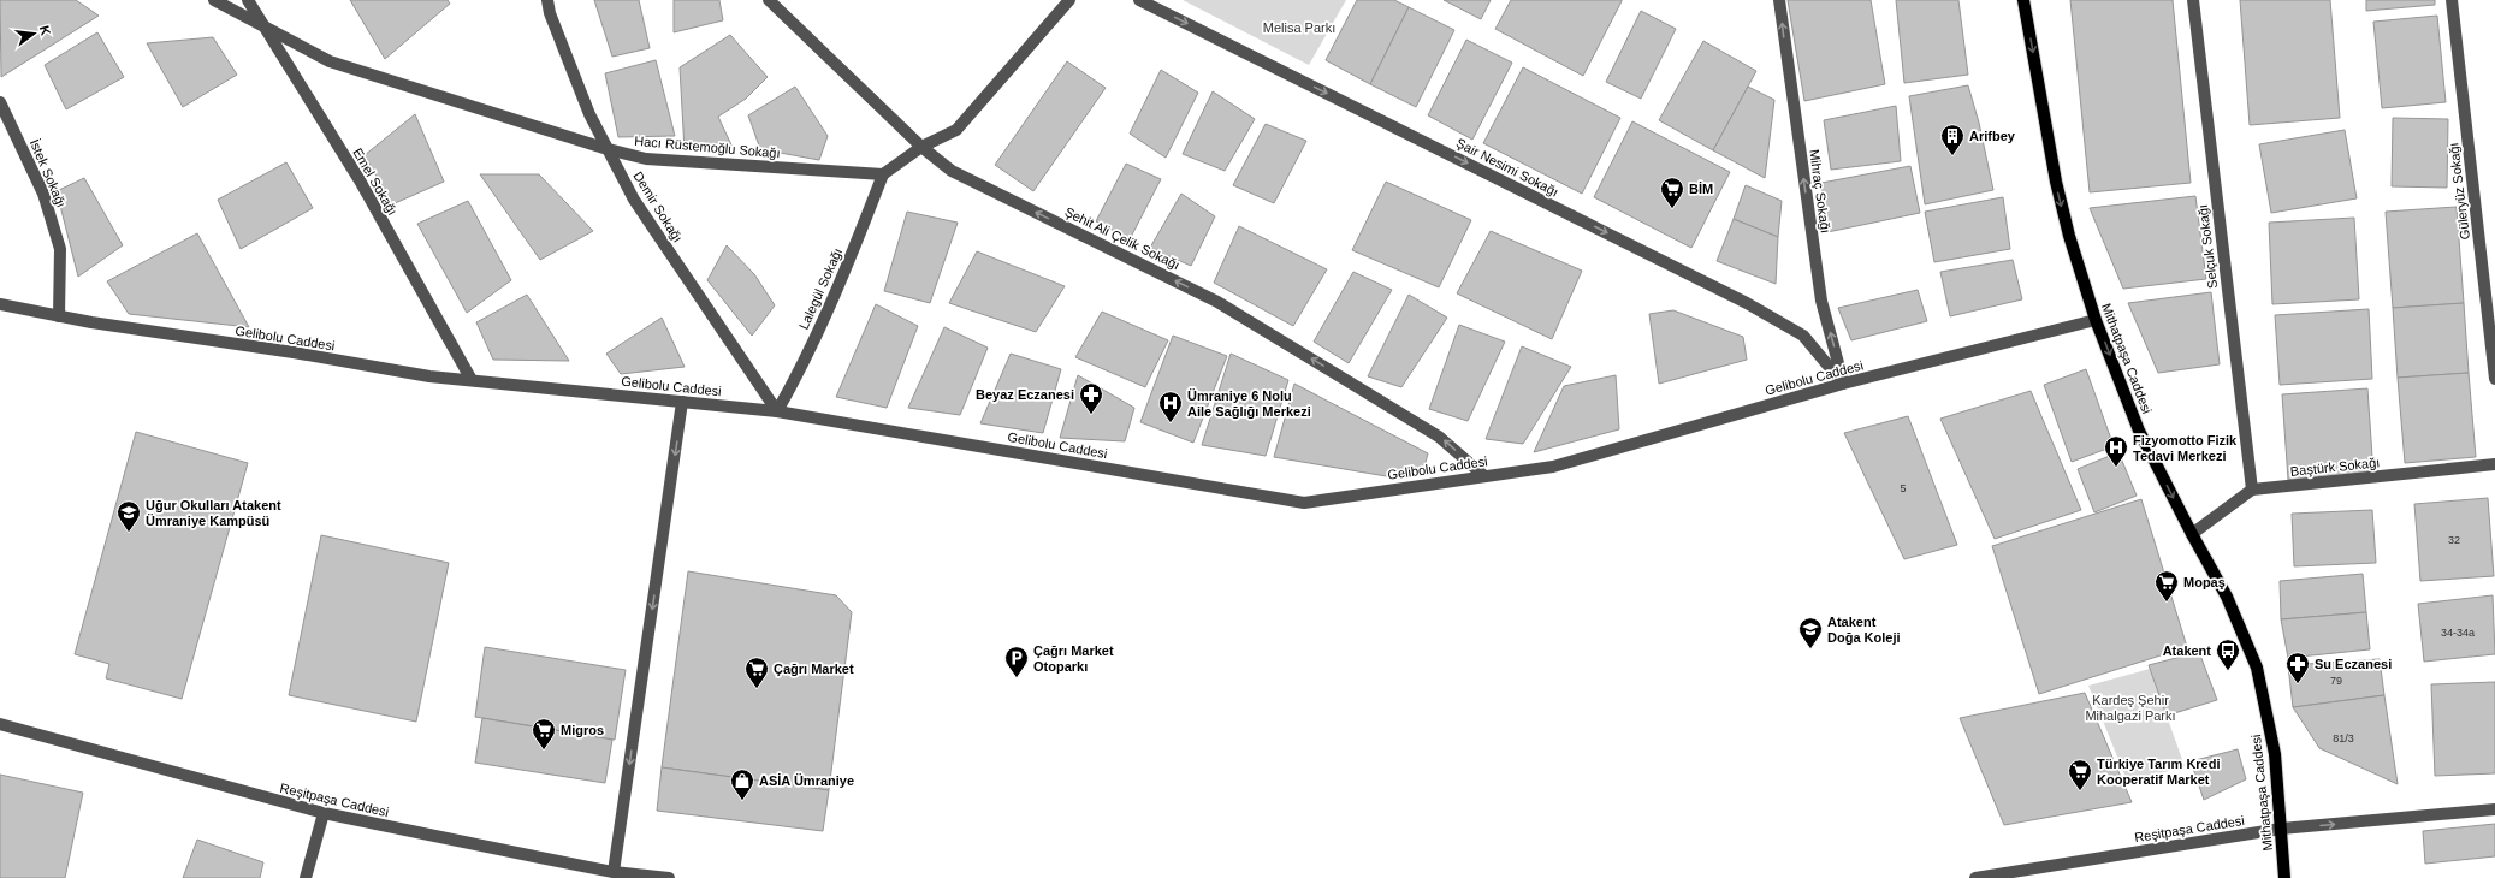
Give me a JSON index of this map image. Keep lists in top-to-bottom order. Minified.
{"streets":{"main road":["Mithatpaşa Caddesi"],"street":["Hacı Rüstemoğlu Sokağı","Şair Nesimi Sokağı","İstek Sokağı","Emel Sokağı","Mihraç Sokağı","Güleryüz Sokağı","Demir Sokağı","Şehit Ali Çelik Sokağı","Selçuk Sokağı","Lalegül Sokağı","Gelibolu Caddesi","Baştürk Sokağı","Reşitpaşa Caddesi"]},"crossings":[["Hacı Rüstemoğlu Sokağı","Emel Sokağı"],["Hacı Rüstemoğlu Sokağı","Demir Sokağı"],["Hacı Rüstemoğlu Sokağı","Lalegül Sokağı"],["Şair Nesimi Sokağı","Mihraç Sokağı"],["Şair Nesimi Sokağı","Gelibolu Caddesi"],["İstek Sokağı","Gelibolu Caddesi"],["Emel Sokağı","Gelibolu Caddesi"],["Mihraç Sokağı","Gelibolu Caddesi"],["Demir Sokağı","Lalegül Sokağı"],["Demir Sokağı","Gelibolu Caddesi"],["Şehit Ali Çelik Sokağı","Gelibolu Caddesi"],["Selçuk Sokağı","Baştürk Sokağı"],["Lalegül Sokağı","Gelibolu Caddesi"],["Gelibolu Caddesi","Mithatpaşa Caddesi"],["Mithatpaşa Caddesi","Reşitpaşa Caddesi"]],"one_way":["Şair Nesimi Sokağı","Mihraç Sokağı","Şehit Ali Çelik Sokağı","Mithatpaşa Caddesi"],"parks":["Melisa Parkı","Kardeş Şehir Mihalgazi Parkı"],"places":{"building":["Arifbey"],"supermarket":["BİM","Mopaş","Çağrı Market","Migros","Türkiye Tarım Kredi Kooperatif Market"],"pharmacy":["Beyaz Eczanesi","Su Eczanesi"],"hospital":["Ümraniye 6 Nolu Aile Sağlığı Merkezi","Fizyomotto Fizik Tedavi Merkezi"],"school or university":["Uğur Okulları Atakent Ümraniye Kampüsü","Atakent Doğa Koleji"],"bus stop":["Atakent"],"parking":["Çağrı Market Otoparkı"],"shop":["ASİA Ümraniye"]},"house_numbers":["5","32","34-34a","79","81/3"],"north":"right"}
